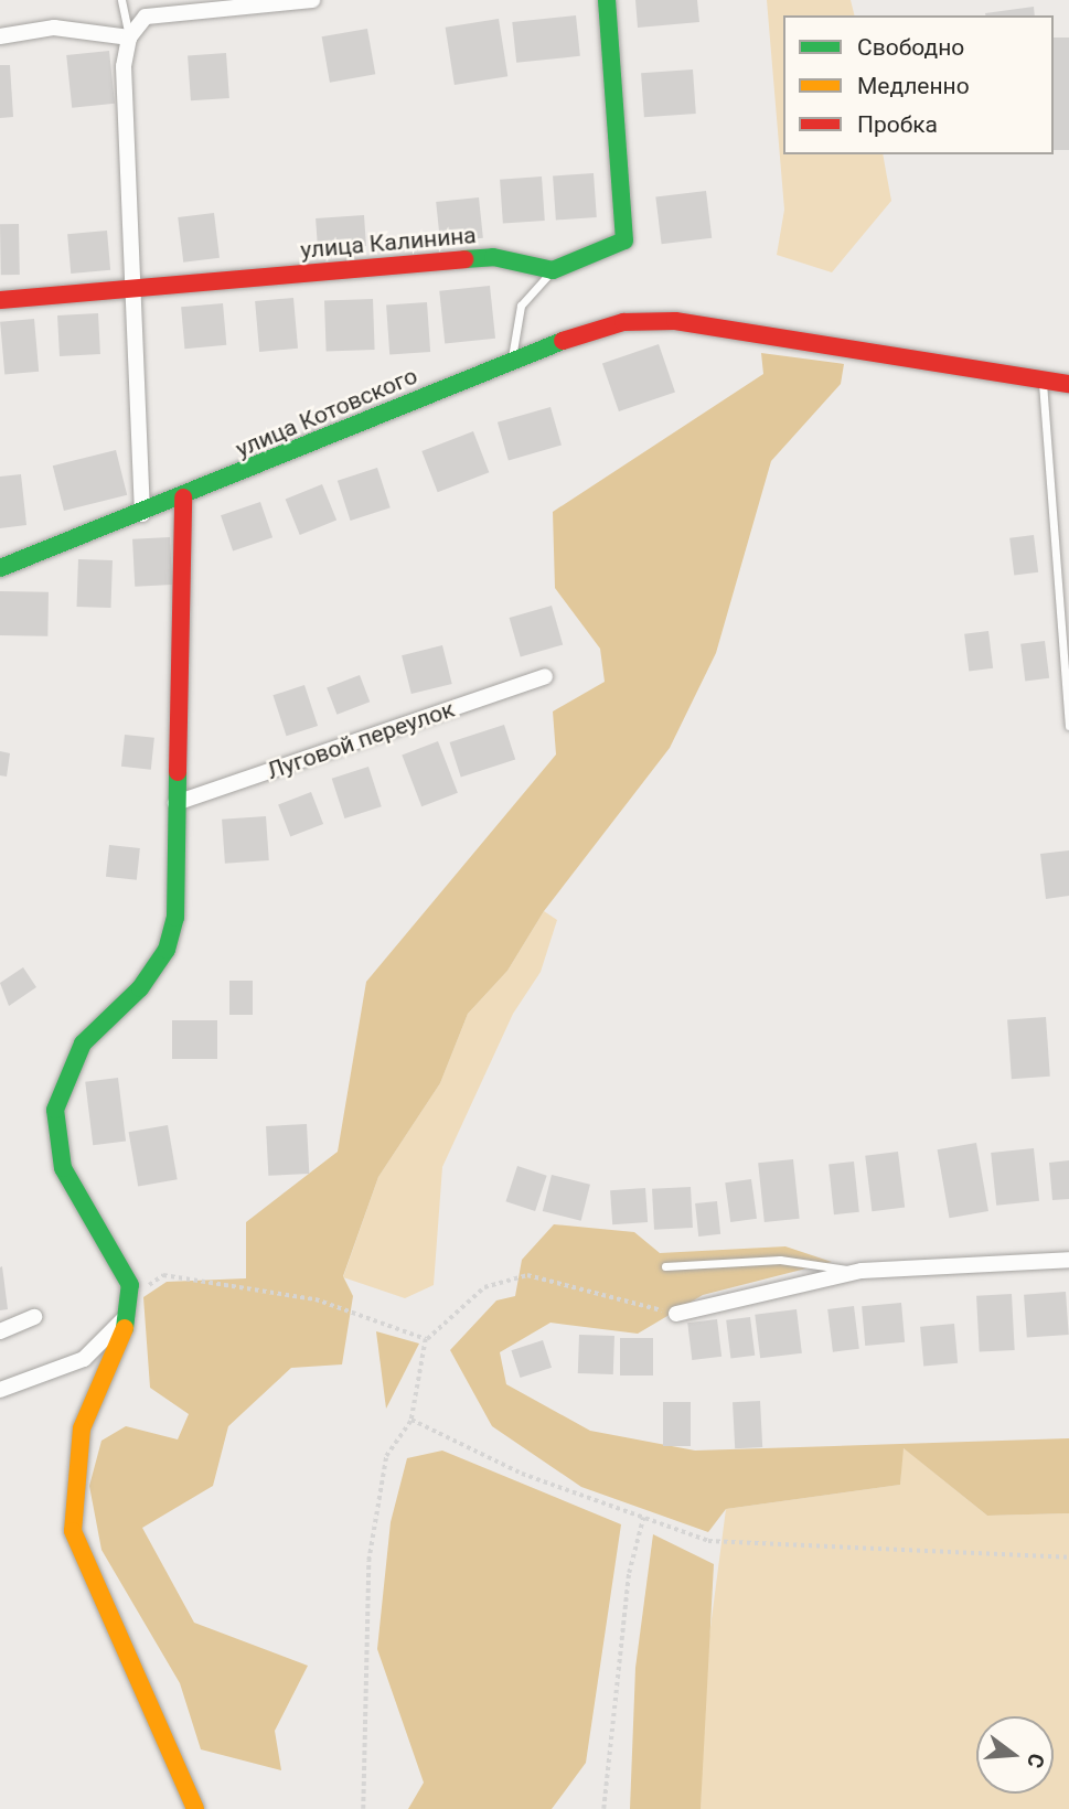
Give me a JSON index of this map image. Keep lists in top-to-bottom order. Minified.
{"streets":{"street":["улица Калинина","улица Котовского","Луговой переулок"]},"legend":["Свободно","Медленно","Пробка"],"north":"right"}
